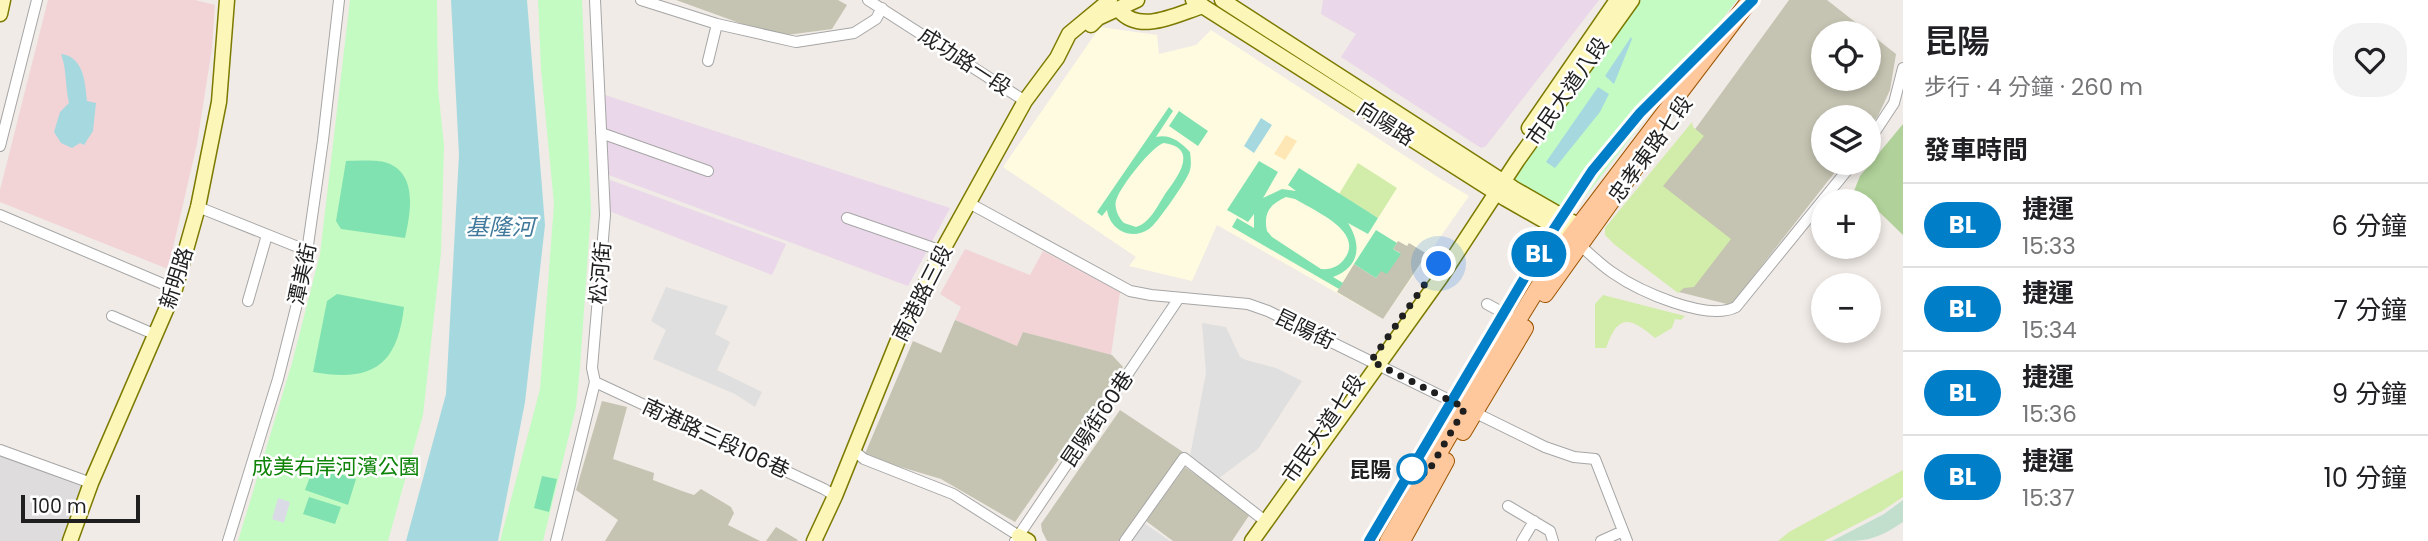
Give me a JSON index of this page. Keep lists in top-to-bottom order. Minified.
{"streets":{"main road":["忠孝東路七段"],"street":["成功路一段","市民大道八段","向陽路","松河街","潭美街","新明路","南港路三段","昆陽街","昆陽街60巷","市民大道七段","南港路三段106巷"]},"crossings":[["成功路一段","南港路三段"],["市民大道八段","向陽路"],["市民大道八段","市民大道七段"],["向陽路","忠孝東路七段"],["向陽路","市民大道七段"],["松河街","南港路三段106巷"],["南港路三段","昆陽街"],["南港路三段","南港路三段106巷"],["昆陽街","昆陽街60巷"],["昆陽街","市民大道七段"]],"water":["基隆河"],"parks":["成美右岸河濱公園"],"places":["昆陽"],"lines":["metro line BL"],"scale_bar":"100 m","page":{"on_map":"BL","heading":[["昆陽","步行 · 4 分鐘 · 260 m"],"發車時間"],"map_buttons":["+","−"],"list":[{"mark":"BL","name":"捷運","note":"15:33","value":"6 分鐘"},{"mark":"BL","name":"捷運","note":"15:34","value":"7 分鐘"},{"mark":"BL","name":"捷運","note":"15:36","value":"9 分鐘"},{"mark":"BL","name":"捷運","note":"15:37","value":"10 分鐘"}],"scale":"100 m"}}
